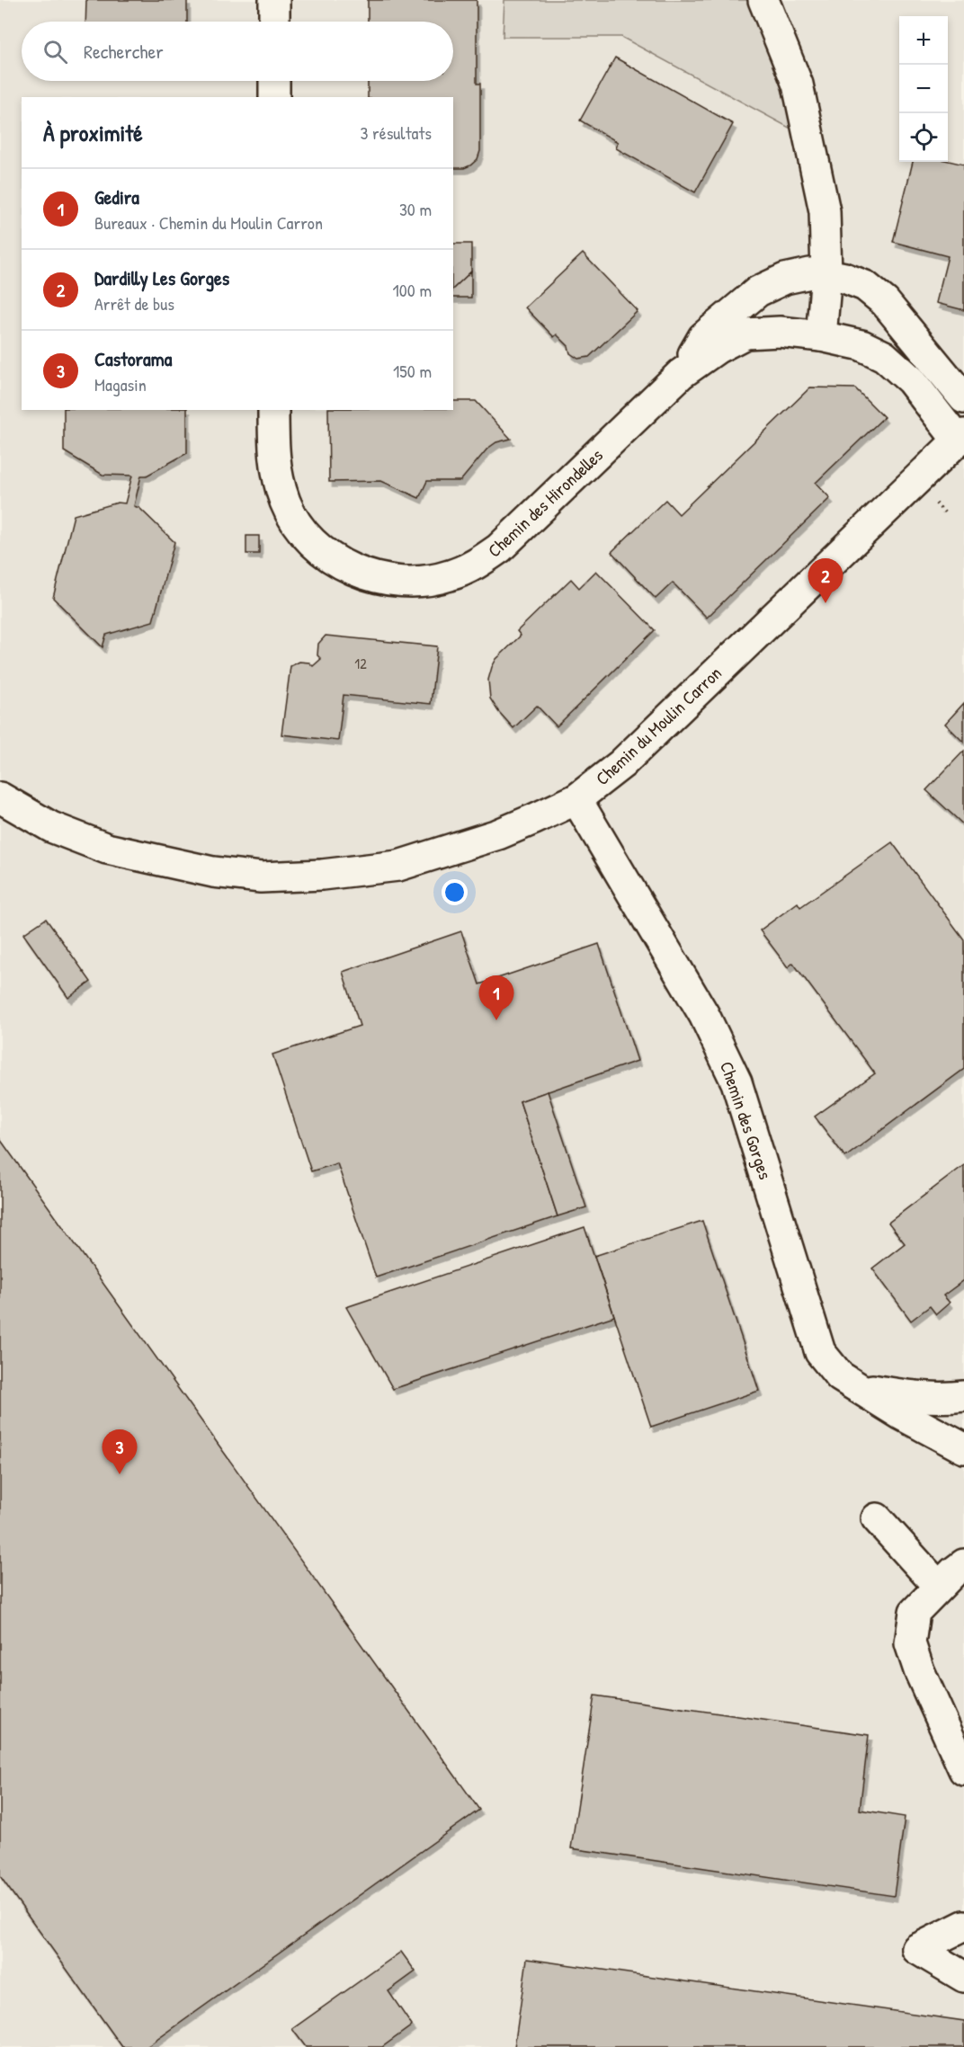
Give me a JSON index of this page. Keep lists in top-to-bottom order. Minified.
{"streets":{"street":["Chemin des Hirondelles","Chemin du Moulin Carron","Chemin des Gorges"]},"crossings":[["Chemin des Hirondelles","Chemin du Moulin Carron"],["Chemin du Moulin Carron","Chemin des Gorges"]],"house_numbers":["12"],"page":{"map_buttons":["+","−"],"search":"Rechercher","heading":["À proximité","3 résultats"],"list":[{"mark":"1","name":"Gedira","note":"Bureaux · Chemin du Moulin Carron","value":"30 m"},{"mark":"2","name":"Dardilly Les Gorges","note":"Arrêt de bus","value":"100 m"},{"mark":"3","name":"Castorama","note":"Magasin","value":"150 m"}],"pins":["2","1","3"]}}
